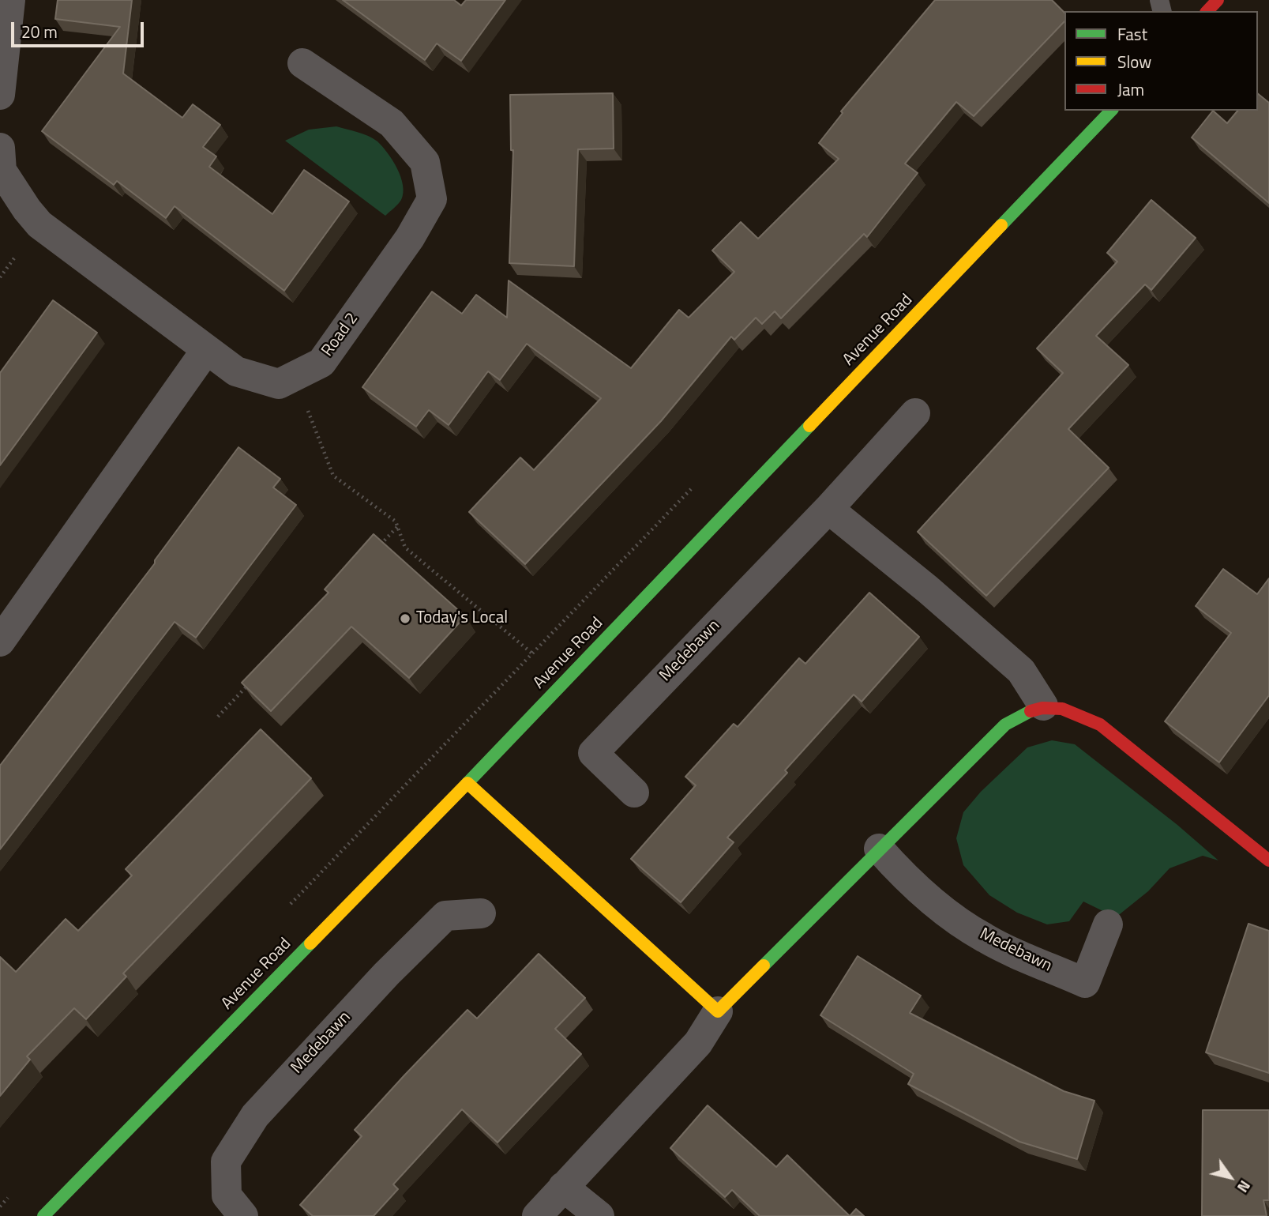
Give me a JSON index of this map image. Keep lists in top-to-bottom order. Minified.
{"streets":{"main road":["Avenue Road"],"street":["Road 2","Medebawn"]},"places":["Today's Local"],"legend":["Fast","Slow","Jam"],"scale_bar":"20 m","north":"bottom right"}
